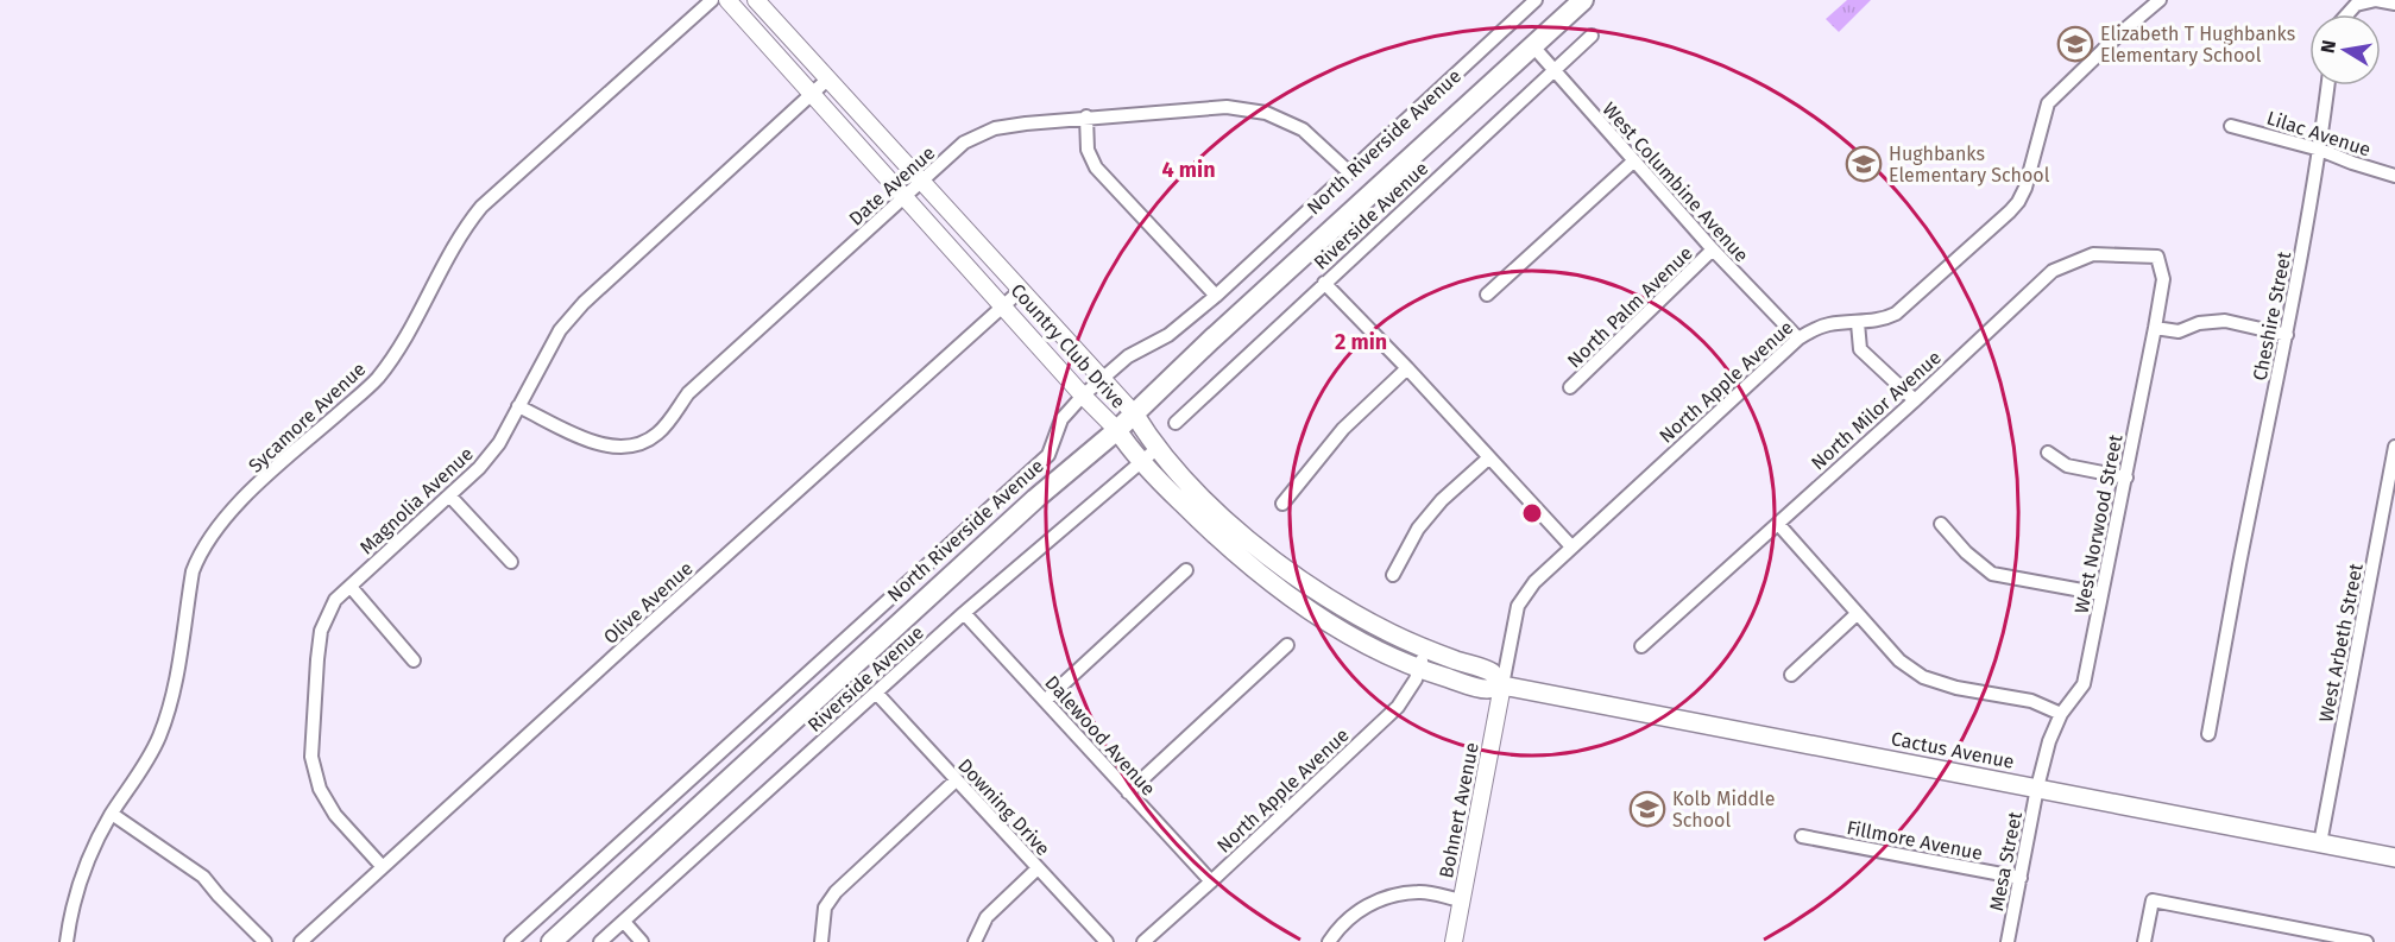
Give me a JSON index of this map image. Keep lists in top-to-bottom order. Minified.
{"streets":{"main road":["North Riverside Avenue","Country Club Drive","Cactus Avenue"],"street":["Lilac Avenue","West Columbine Avenue","Date Avenue","Riverside Avenue","North Palm Avenue","Cheshire Street","North Apple Avenue","North Milor Avenue","Sycamore Avenue","Magnolia Avenue","West Norwood Street","Olive Avenue","West Arbeth Street","Dalewood Avenue","Downing Drive","Bohnert Avenue","Fillmore Avenue","Mesa Street"]},"crossings":[["Lilac Avenue","Cheshire Street"],["North Riverside Avenue","West Columbine Avenue"],["North Riverside Avenue","Date Avenue"],["North Riverside Avenue","Country Club Drive"],["West Columbine Avenue","Riverside Avenue"],["West Columbine Avenue","North Palm Avenue"],["West Columbine Avenue","North Apple Avenue"],["Date Avenue","Country Club Drive"],["Date Avenue","Magnolia Avenue"],["Riverside Avenue","Country Club Drive"],["Riverside Avenue","Dalewood Avenue"],["Riverside Avenue","Downing Drive"],["Country Club Drive","North Apple Avenue"],["Country Club Drive","Magnolia Avenue"],["Country Club Drive","Olive Avenue"],["Country Club Drive","Cactus Avenue"],["Country Club Drive","Bohnert Avenue"],["North Apple Avenue","Dalewood Avenue"],["North Apple Avenue","Cactus Avenue"],["North Apple Avenue","Bohnert Avenue"],["North Milor Avenue","West Norwood Street"],["Magnolia Avenue","Olive Avenue"],["West Norwood Street","Cactus Avenue"],["West Norwood Street","Mesa Street"],["West Arbeth Street","Cactus Avenue"],["Cactus Avenue","Bohnert Avenue"],["Cactus Avenue","Mesa Street"],["Fillmore Avenue","Mesa Street"]],"places":{"school or university":["Elizabeth T Hughbanks Elementary School","Hughbanks Elementary School","Kolb Middle School"]},"north":"left","rings":["4 min","2 min"]}
